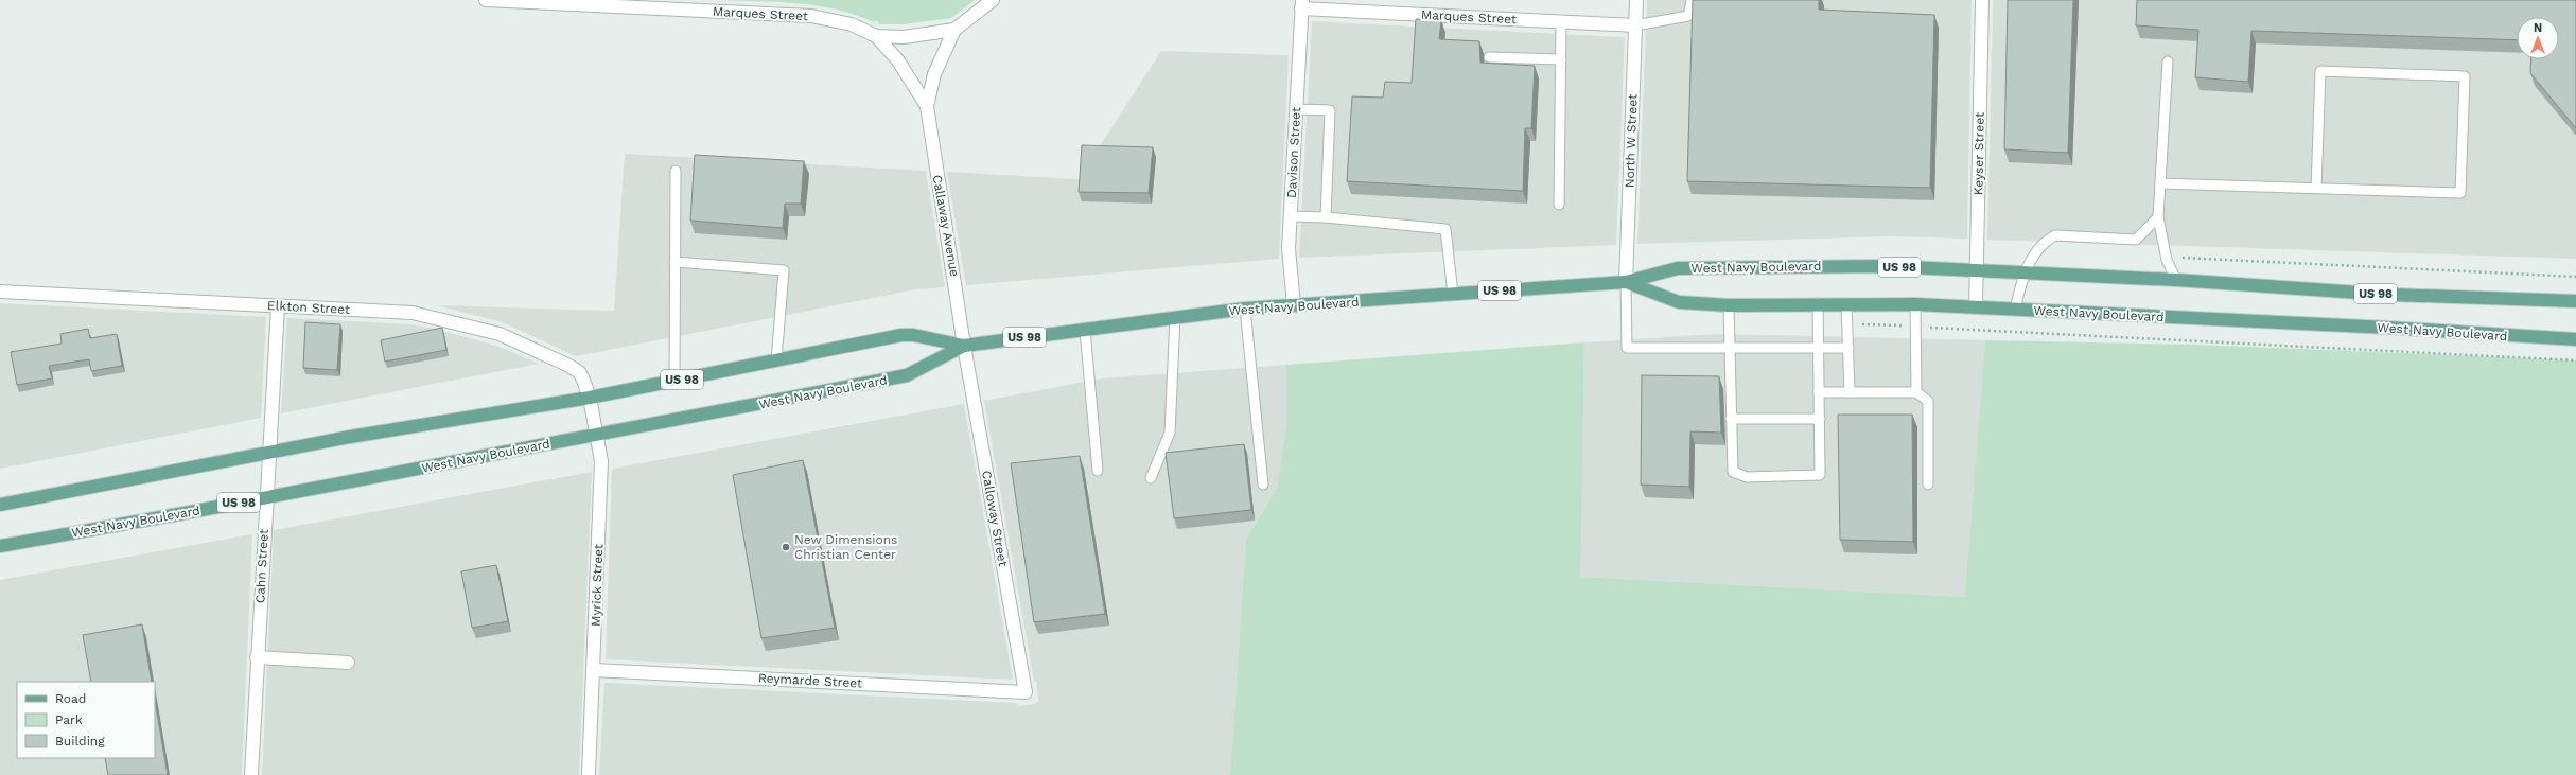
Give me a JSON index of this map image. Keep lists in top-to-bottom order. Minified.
{"streets":{"main road":["West Navy Boulevard","US 98"],"street":["Marques Street","North W Street","Davison Street","Keyser Street","Callaway Avenue","Elkton Street","Calloway Street","Cahn Street","Myrick Street","Reymarde Street"]},"crossings":[["Marques Street","North W Street"],["Marques Street","Davison Street"],["Marques Street","Callaway Avenue"],["North W Street","West Navy Boulevard"],["Davison Street","West Navy Boulevard"],["Keyser Street","West Navy Boulevard"],["Callaway Avenue","West Navy Boulevard"],["Callaway Avenue","Calloway Street"],["West Navy Boulevard","Elkton Street"],["West Navy Boulevard","Calloway Street"],["West Navy Boulevard","Cahn Street"],["West Navy Boulevard","Myrick Street"],["Elkton Street","Cahn Street"],["Elkton Street","Myrick Street"],["Calloway Street","Reymarde Street"],["Myrick Street","Reymarde Street"]],"places":["New Dimensions Christian Center"],"legend":["Road","Park","Building"],"north":"top"}
